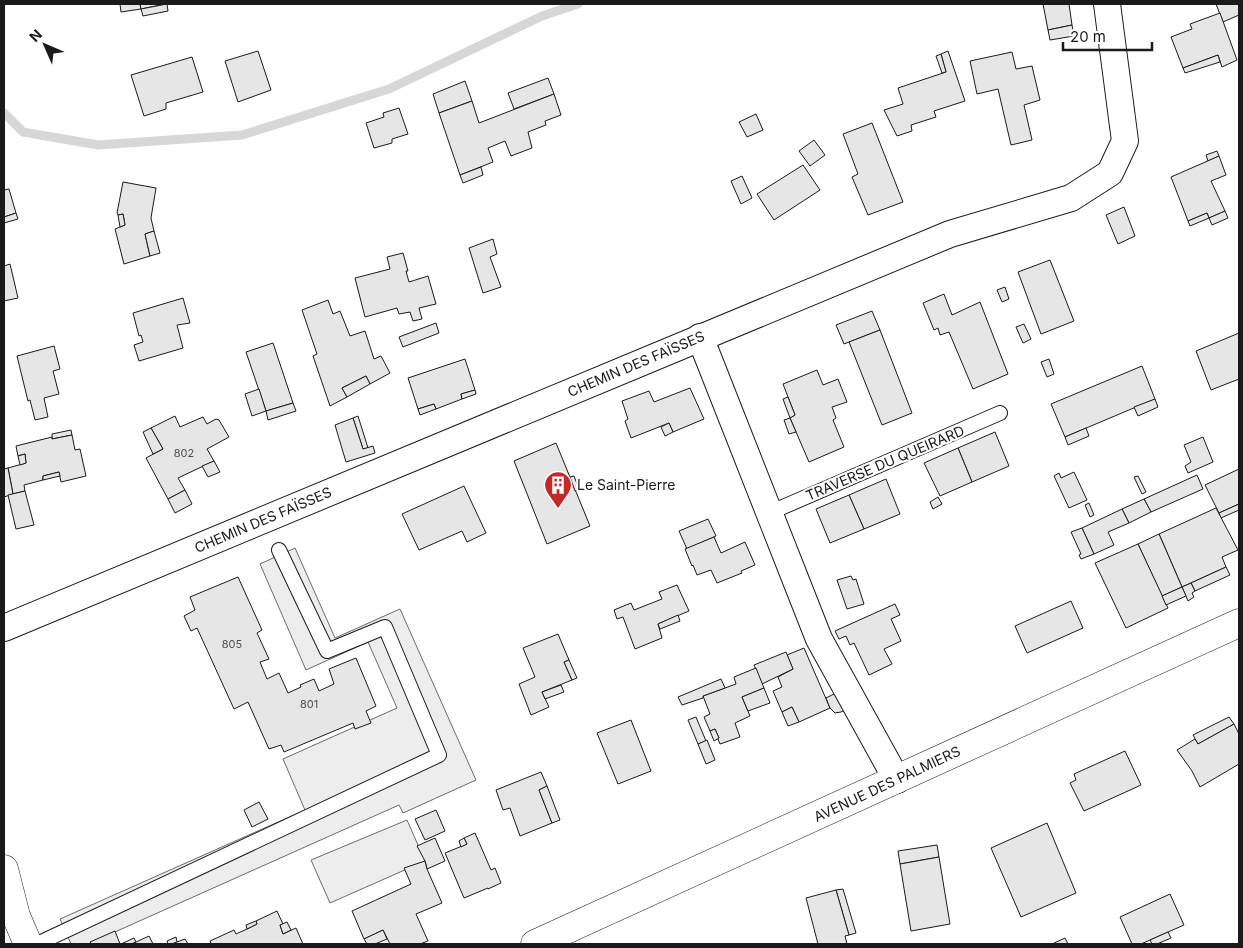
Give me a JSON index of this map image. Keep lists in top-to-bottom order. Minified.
{"streets":{"main road":["AVENUE DES PALMIERS"],"street":["CHEMIN DES FAÏSSES"],"lane":["TRAVERSE DU QUEIRARD"]},"places":{"building":["Le Saint-Pierre"]},"house_numbers":["802","805","801"],"scale_bar":"20 m","north":"top left"}
